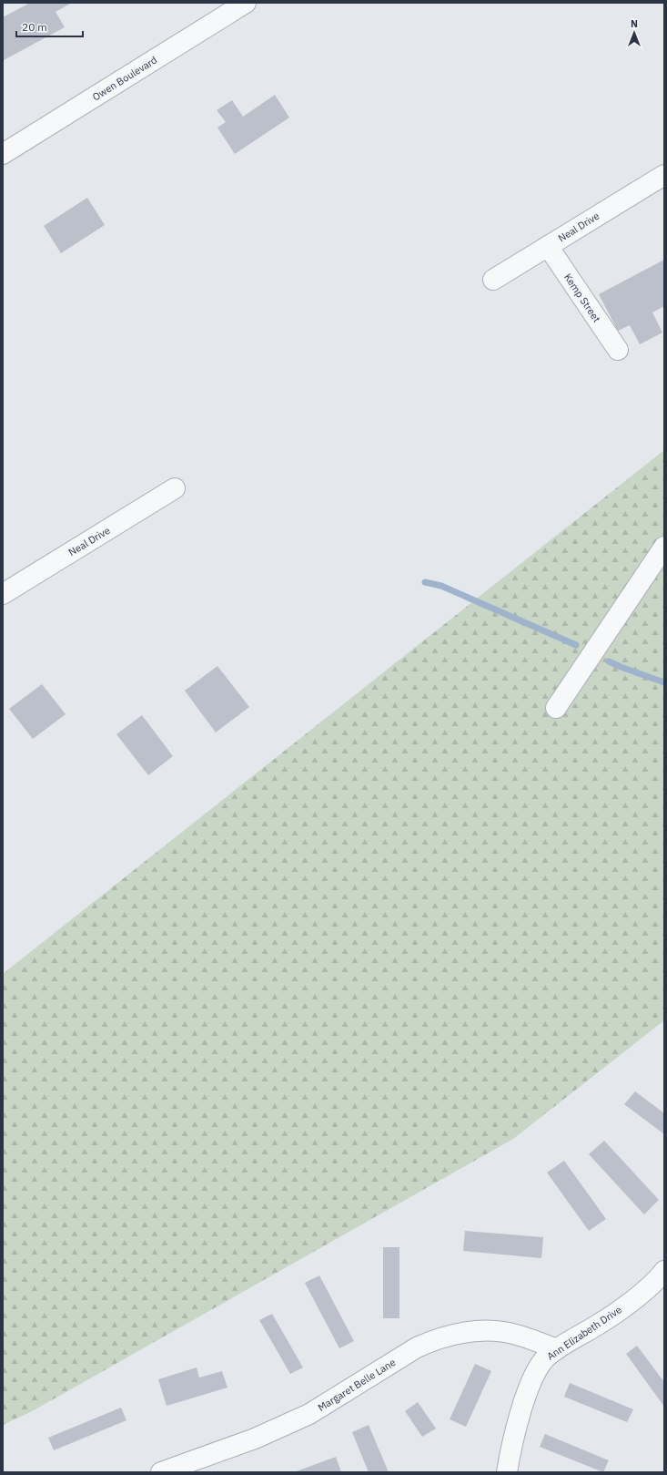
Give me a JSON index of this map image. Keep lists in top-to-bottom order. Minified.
{"streets":{"street":["Owen Boulevard","Neal Drive","Kemp Street","Ann Elizabeth Drive","Margaret Belle Lane"]},"crossings":[["Neal Drive","Kemp Street"],["Ann Elizabeth Drive","Margaret Belle Lane"]],"scale_bar":"20 m","north":"top"}
